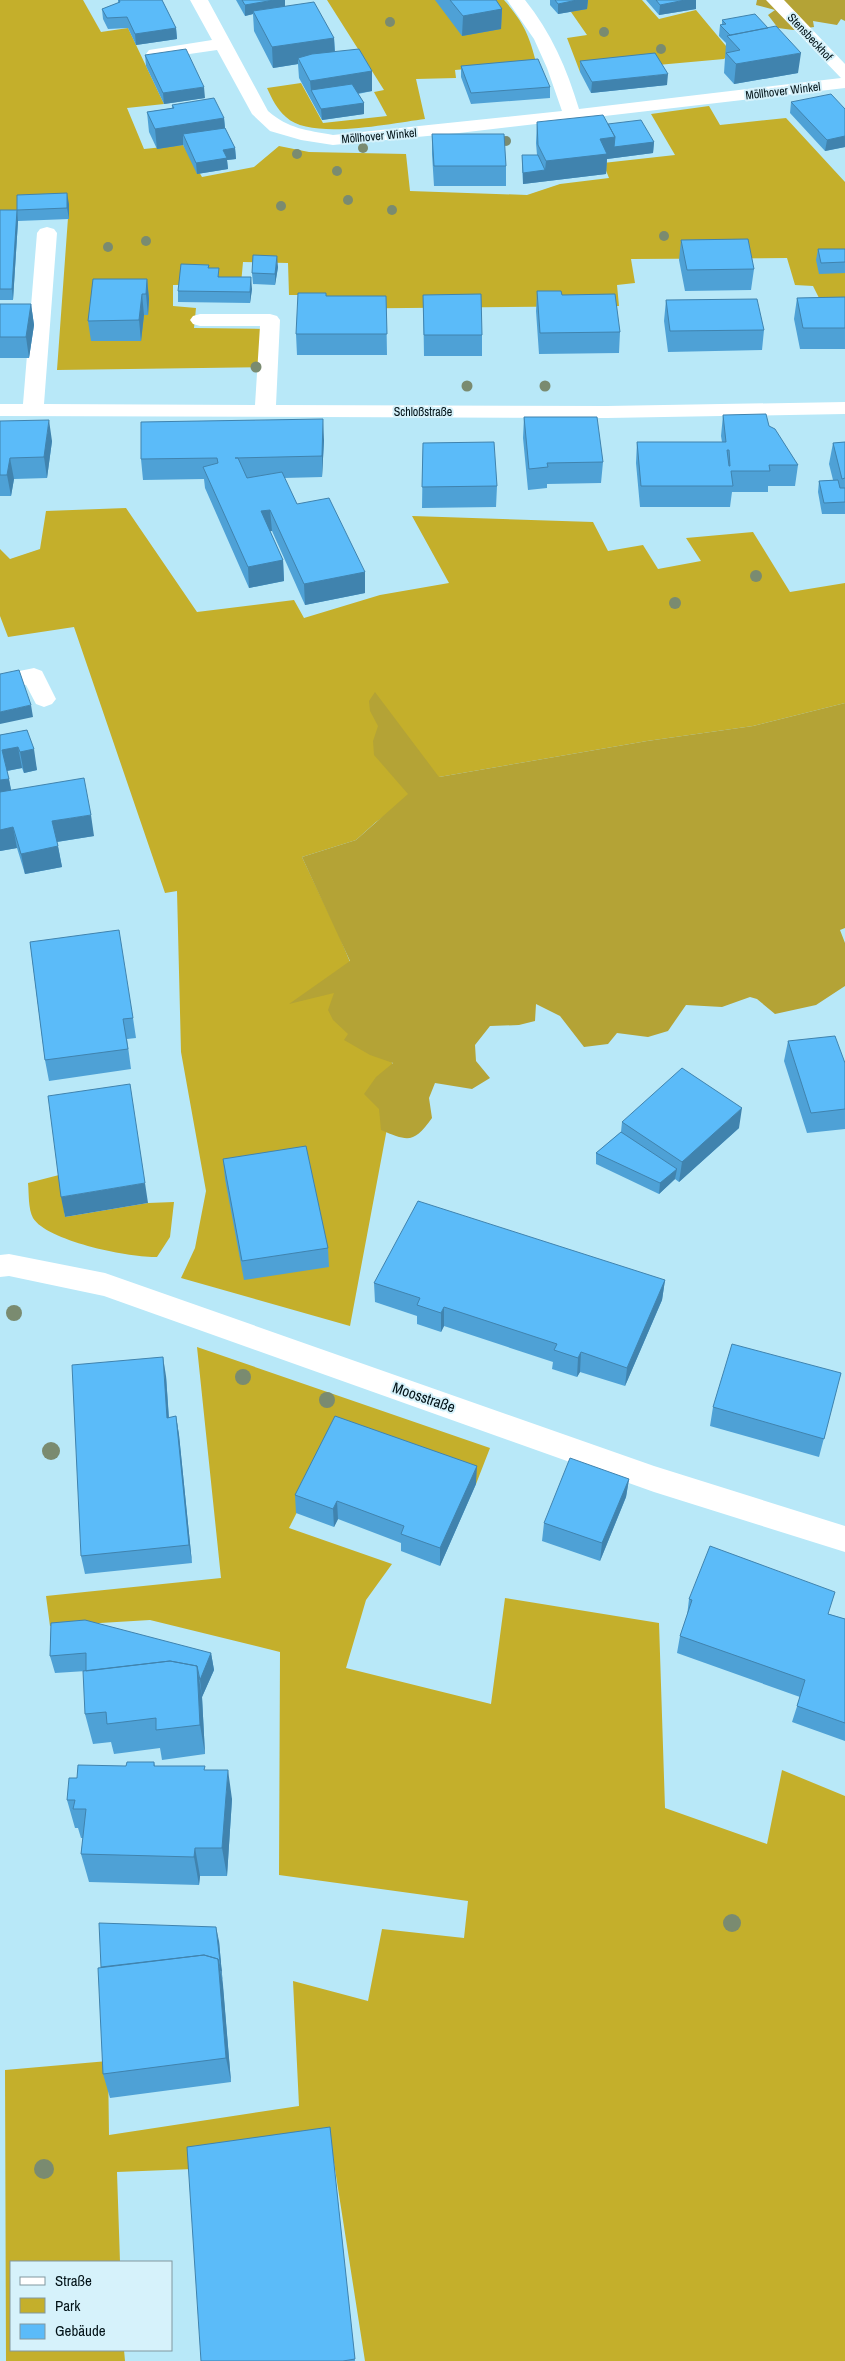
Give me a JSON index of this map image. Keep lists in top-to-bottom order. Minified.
{"streets":{"street":["Stensbeckhof","Möllhover Winkel","Schloßstraße","Moosstraße"]},"legend":["Straße","Park","Gebäude"]}
